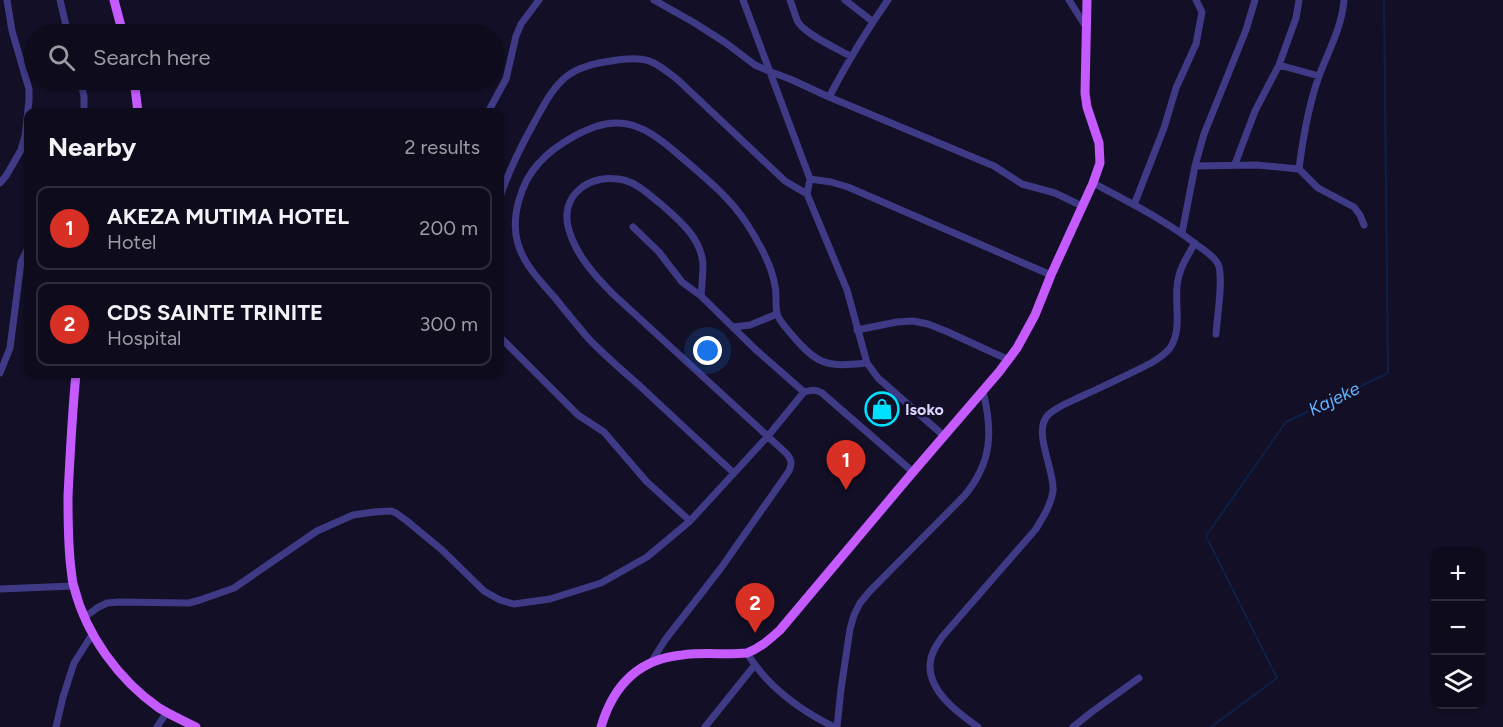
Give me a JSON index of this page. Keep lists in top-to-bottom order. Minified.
{"water":["Kajeke"],"places":{"shop":["Isoko"]},"page":{"search":"Search here","heading":["Nearby","2 results"],"list":[{"mark":"1","name":"AKEZA MUTIMA HOTEL","note":"Hotel","value":"200 m"},{"mark":"2","name":"CDS SAINTE TRINITE","note":"Hospital","value":"300 m"}],"pins":["1","2"],"map_buttons":["+","−"]}}
